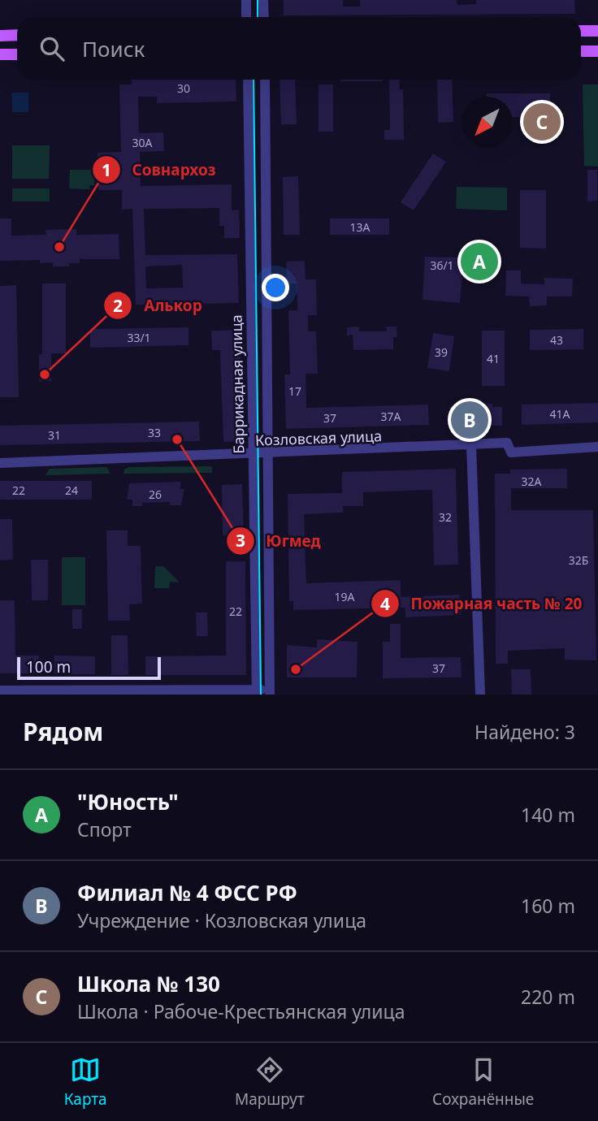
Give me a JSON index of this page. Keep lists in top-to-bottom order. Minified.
{"streets":{"street":["Баррикадная улица","Козловская улица"]},"crossings":[["Баррикадная улица","Козловская улица"]],"places":["Совнархоз","Алькор","Югмед","Пожарная часть № 20"],"house_numbers":["30","30А","13А","36/1","33/1","43","39","41","17","41А","37А","37","33","31","32А","22","24","26","32","32Б","19А","22","37"],"scale_bar":"100 m","north":"bottom left","page":{"search":"Поиск","pins":["C","A","B"],"scale":"100 m","heading":["Рядом","Найдено: 3"],"list":[{"mark":"A","name":"\"Юность\"","note":"Спорт","value":"140 m"},{"mark":"B","name":"Филиал № 4 ФСС РФ","note":"Учреждение · Козловская улица","value":"160 m"},{"mark":"C","name":"Школа № 130","note":"Школа · Рабоче-Крестьянская улица","value":"220 m"}],"nav":["Карта","Маршрут","Сохранённые"]}}
